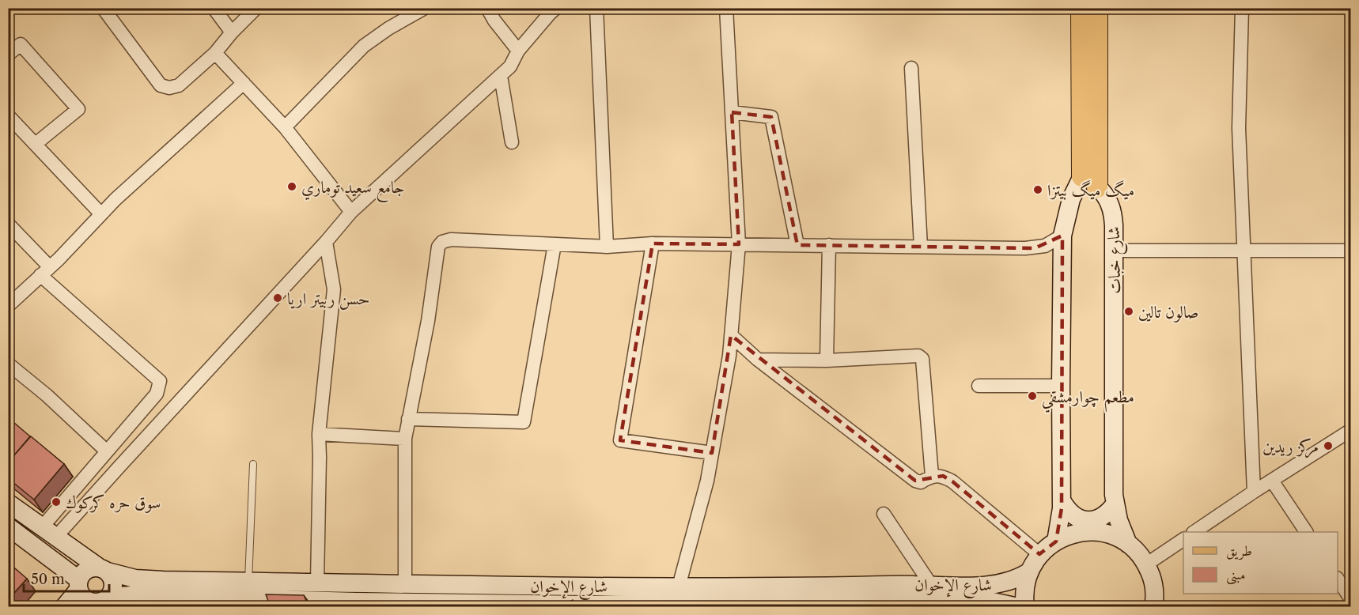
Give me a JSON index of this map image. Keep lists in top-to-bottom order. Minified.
{"streets":{"main road":["شارع خبات","شارع الإخوان"]},"places":["جامع سعيد توماري","ميگ ميگ بيتزا","حسن ربيتر اريا","صالون تالين","مطعم چوارمشقي","مركز ريدين","سوق حره كركوك"],"legend":["طريق","مبنى"],"scale_bar":"50 m"}
